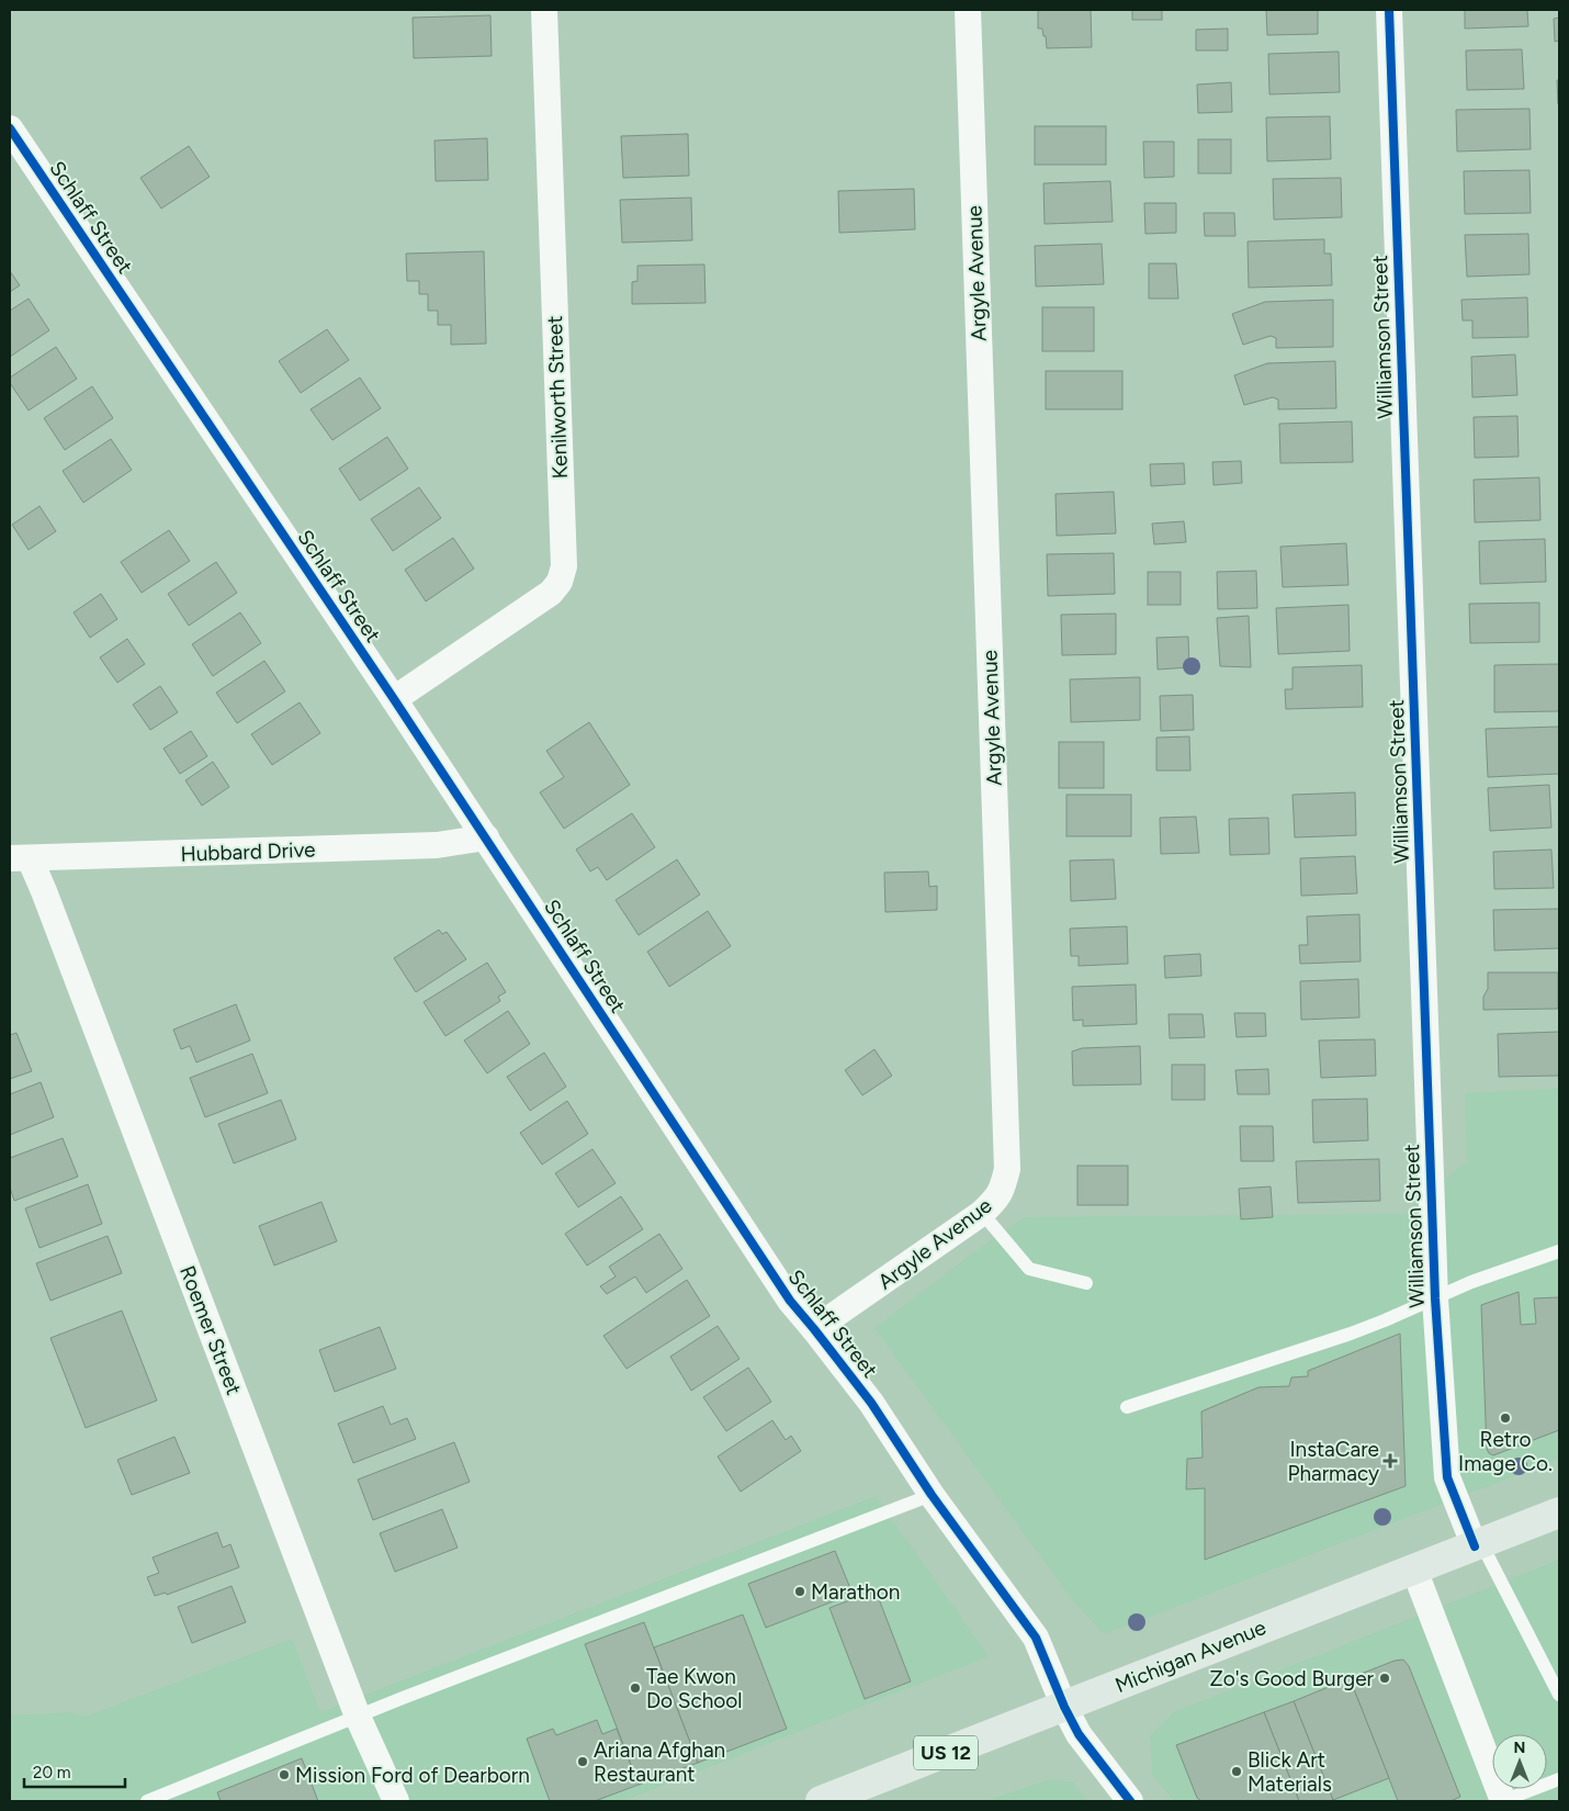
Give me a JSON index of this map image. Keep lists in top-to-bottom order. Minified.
{"streets":{"main road":["Michigan Avenue","US 12"],"street":["Schlaff Street","Argyle Avenue","Williamson Street","Kenilworth Street","Hubbard Drive","Roemer Street"]},"crossings":[["Schlaff Street","Argyle Avenue"],["Schlaff Street","Kenilworth Street"],["Schlaff Street","Hubbard Drive"],["Schlaff Street","Michigan Avenue"],["Williamson Street","Michigan Avenue"],["Hubbard Drive","Roemer Street"]],"places":{"other":["Retro Image Co.","Marathon","Zo's Good Burger","Tae Kwon Do School","Ariana Afghan Restaurant","Blick Art Materials","Mission Ford of Dearborn"],"health":["InstaCare Pharmacy"]},"scale_bar":"20 m","north":"top"}
